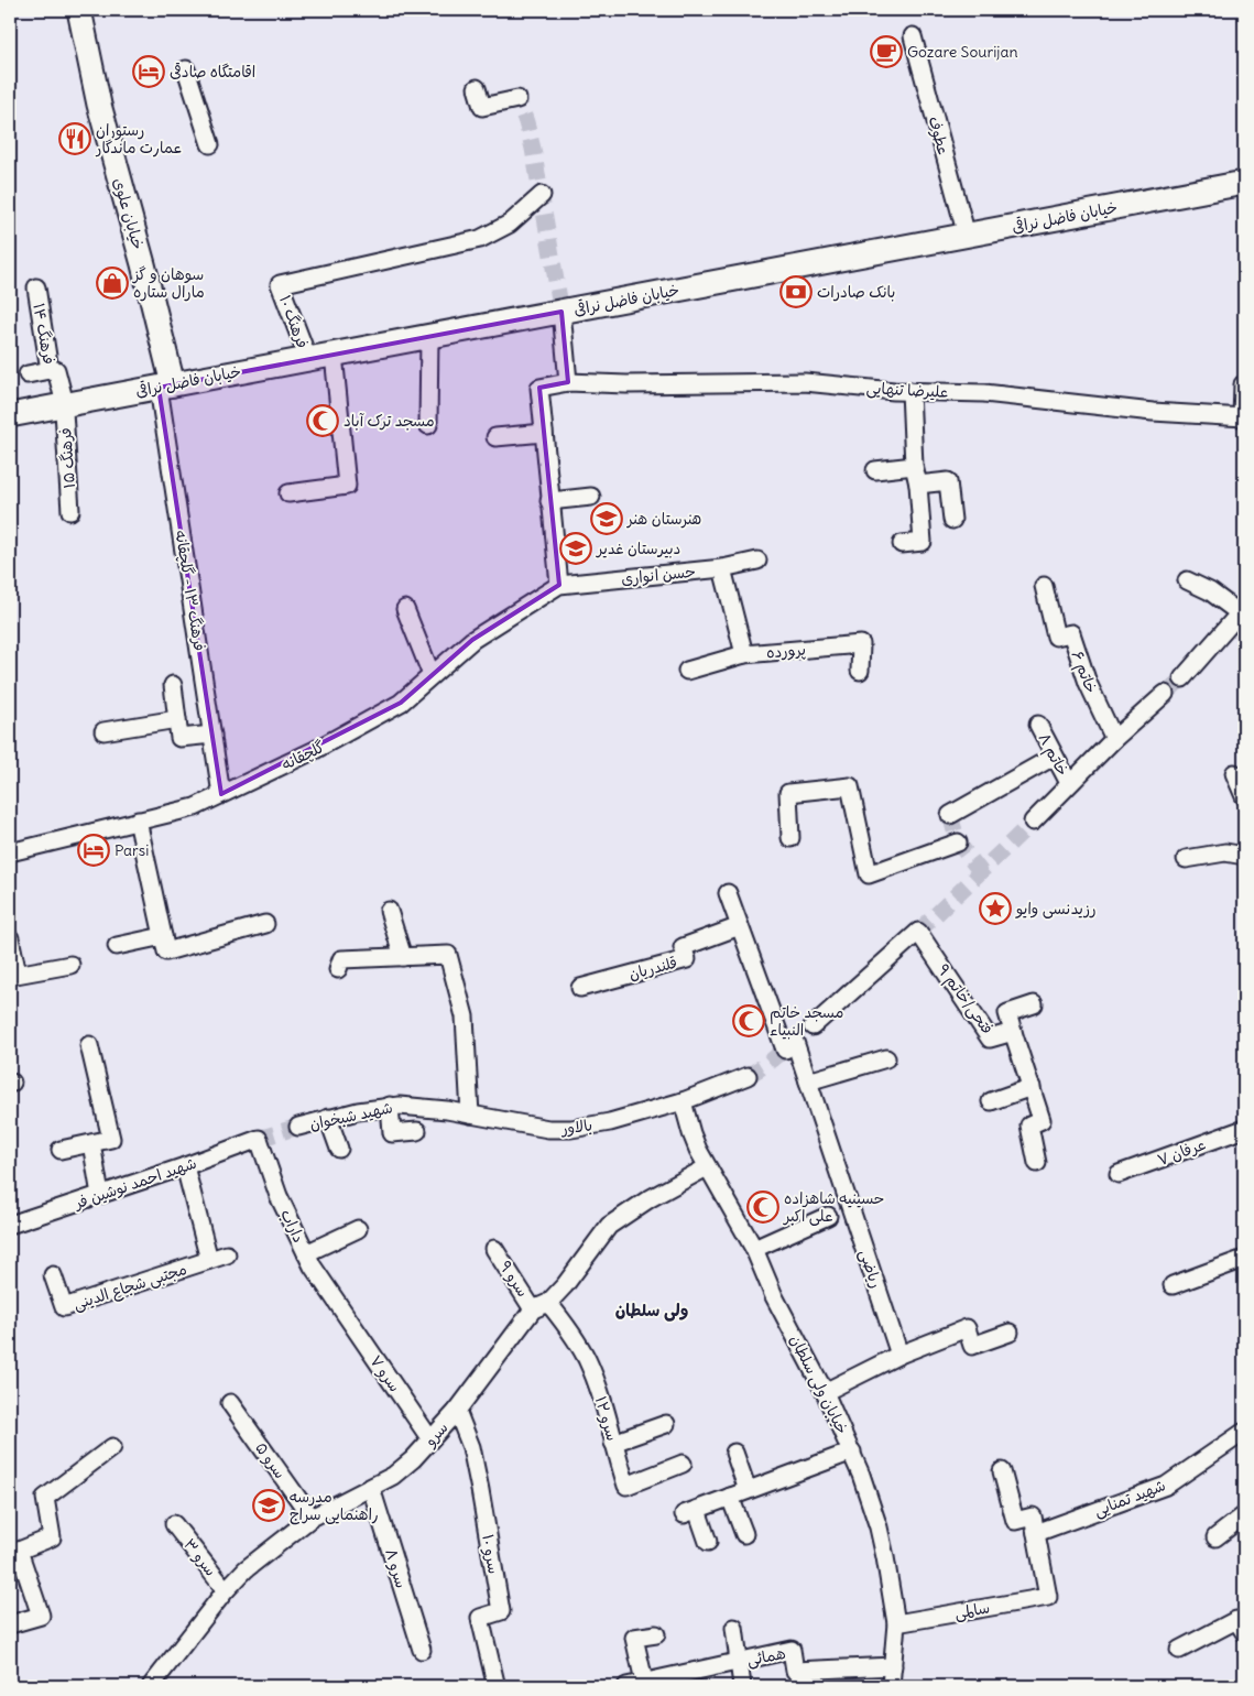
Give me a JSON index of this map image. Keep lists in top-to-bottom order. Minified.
{"streets":{"main road":["خیابان علوی","خیابان فاضل نراقی"],"street":["عطوف","فرهنگ ۱۰","فرهنگ ۱۴","علیرضا تنهایی","فرهنگ ۱۵","حسن انواری","فرهنگ ۱۳ - گلچقانه","پرورده","خاتم ۶","خاتم ۸","گلچقانه","قلندریان","فتحی/خاتم ۹","شهید شبخوان","بالاور","عرفان ۷","شهید احمد نوشین فر","داراب","ریاضی","سرو ۹","مجتبی شجاع الدینی","سرو ۷","خیابان ولی سلطان","سرو ۱۲","سرو","سرو ۵","شهید تمنایی","سرو ۱۰","سرو ۳","سرو ۸","سالمی","همائی"]},"crossings":[["عطوف","خیابان فاضل نراقی"],["خیابان علوی","خیابان فاضل نراقی"],["خیابان علوی","فرهنگ ۱۳ - گلچقانه"],["خیابان فاضل نراقی","فرهنگ ۱۰"],["خیابان فاضل نراقی","فرهنگ ۱۴"],["خیابان فاضل نراقی","فرهنگ ۱۵"],["خیابان فاضل نراقی","فرهنگ ۱۳ - گلچقانه"],["فرهنگ ۱۴","فرهنگ ۱۵"],["حسن انواری","گلچقانه"],["فرهنگ ۱۳ - گلچقانه","گلچقانه"],["قلندریان","ریاضی"],["شهید شبخوان","بالاور"],["بالاور","خیابان ولی سلطان"],["شهید احمد نوشین فر","داراب"],["داراب","سرو ۷"],["سرو ۹","سرو ۱۲"],["سرو ۹","سرو"],["سرو ۷","سرو"],["خیابان ولی سلطان","سرو"],["خیابان ولی سلطان","سالمی"],["خیابان ولی سلطان","همائی"],["سرو ۱۲","سرو"],["سرو","سرو ۵"],["سرو","سرو ۱۰"],["سرو","سرو ۳"],["سرو","سرو ۸"],["شهید تمنایی","سالمی"]],"districts":["ولی سلطان"],"places":{"cafe":["Gozare Sourijan"],"hotel":["اقامتگاه صادقی","Parsi"],"restaurant":["رستوران عمارت ماندگار"],"shop":["سوهان و گز مارال ستاره"],"bank":["بانک صادرات"],"mosque":["مسجد ترک آباد","مسجد خاتم النبیاء","حسینیه شاهزاده علی اکبر"],"school or university":["هنرستان هنر","دبیرستان غدیر","مدرسه راهنمایی سراج"],"place":["رزیدنسی وایو"]}}
